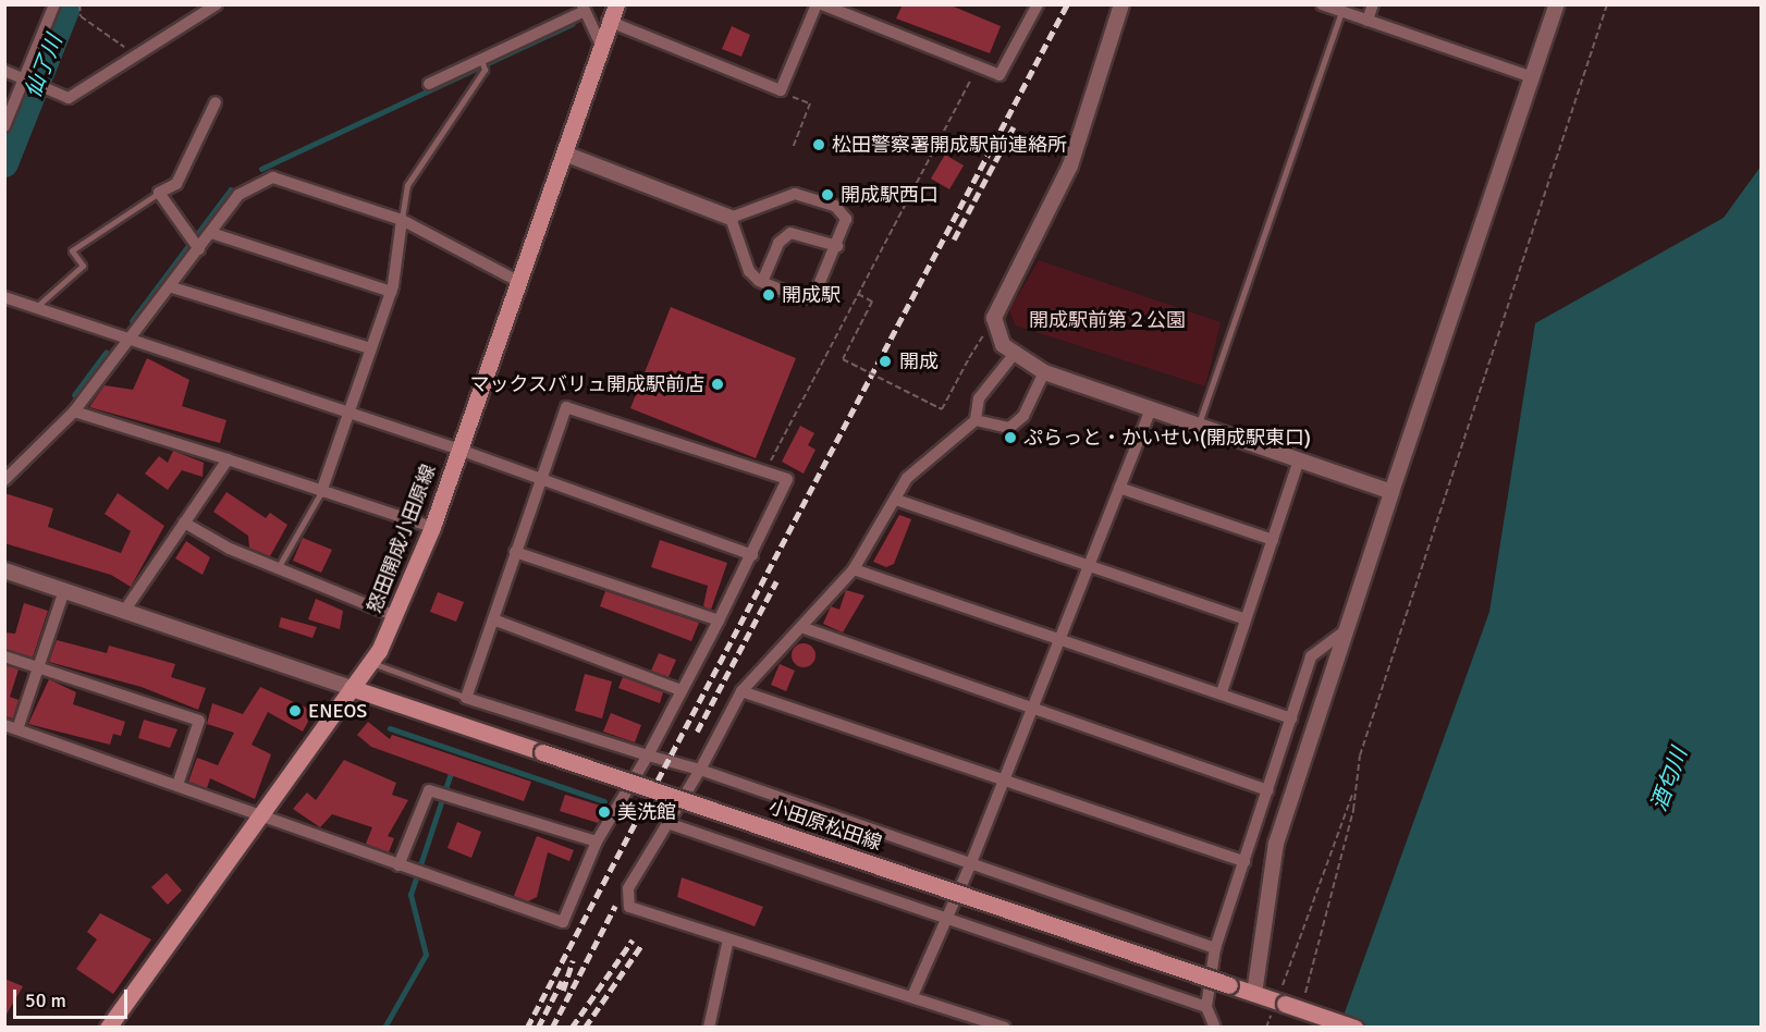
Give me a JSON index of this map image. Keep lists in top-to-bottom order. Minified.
{"streets":{"main road":["怒田開成小田原線","小田原松田線"]},"crossings":[["怒田開成小田原線","小田原松田線"]],"water":["仙了川","酒匂川"],"parks":["開成駅前第２公園"],"places":["松田警察署開成駅前連絡所","開成駅西口","開成駅","開成","マックスバリュ開成駅前店","ぷらっと・かいせい(開成駅東口)","ENEOS","美洗館"],"scale_bar":"50 m"}
